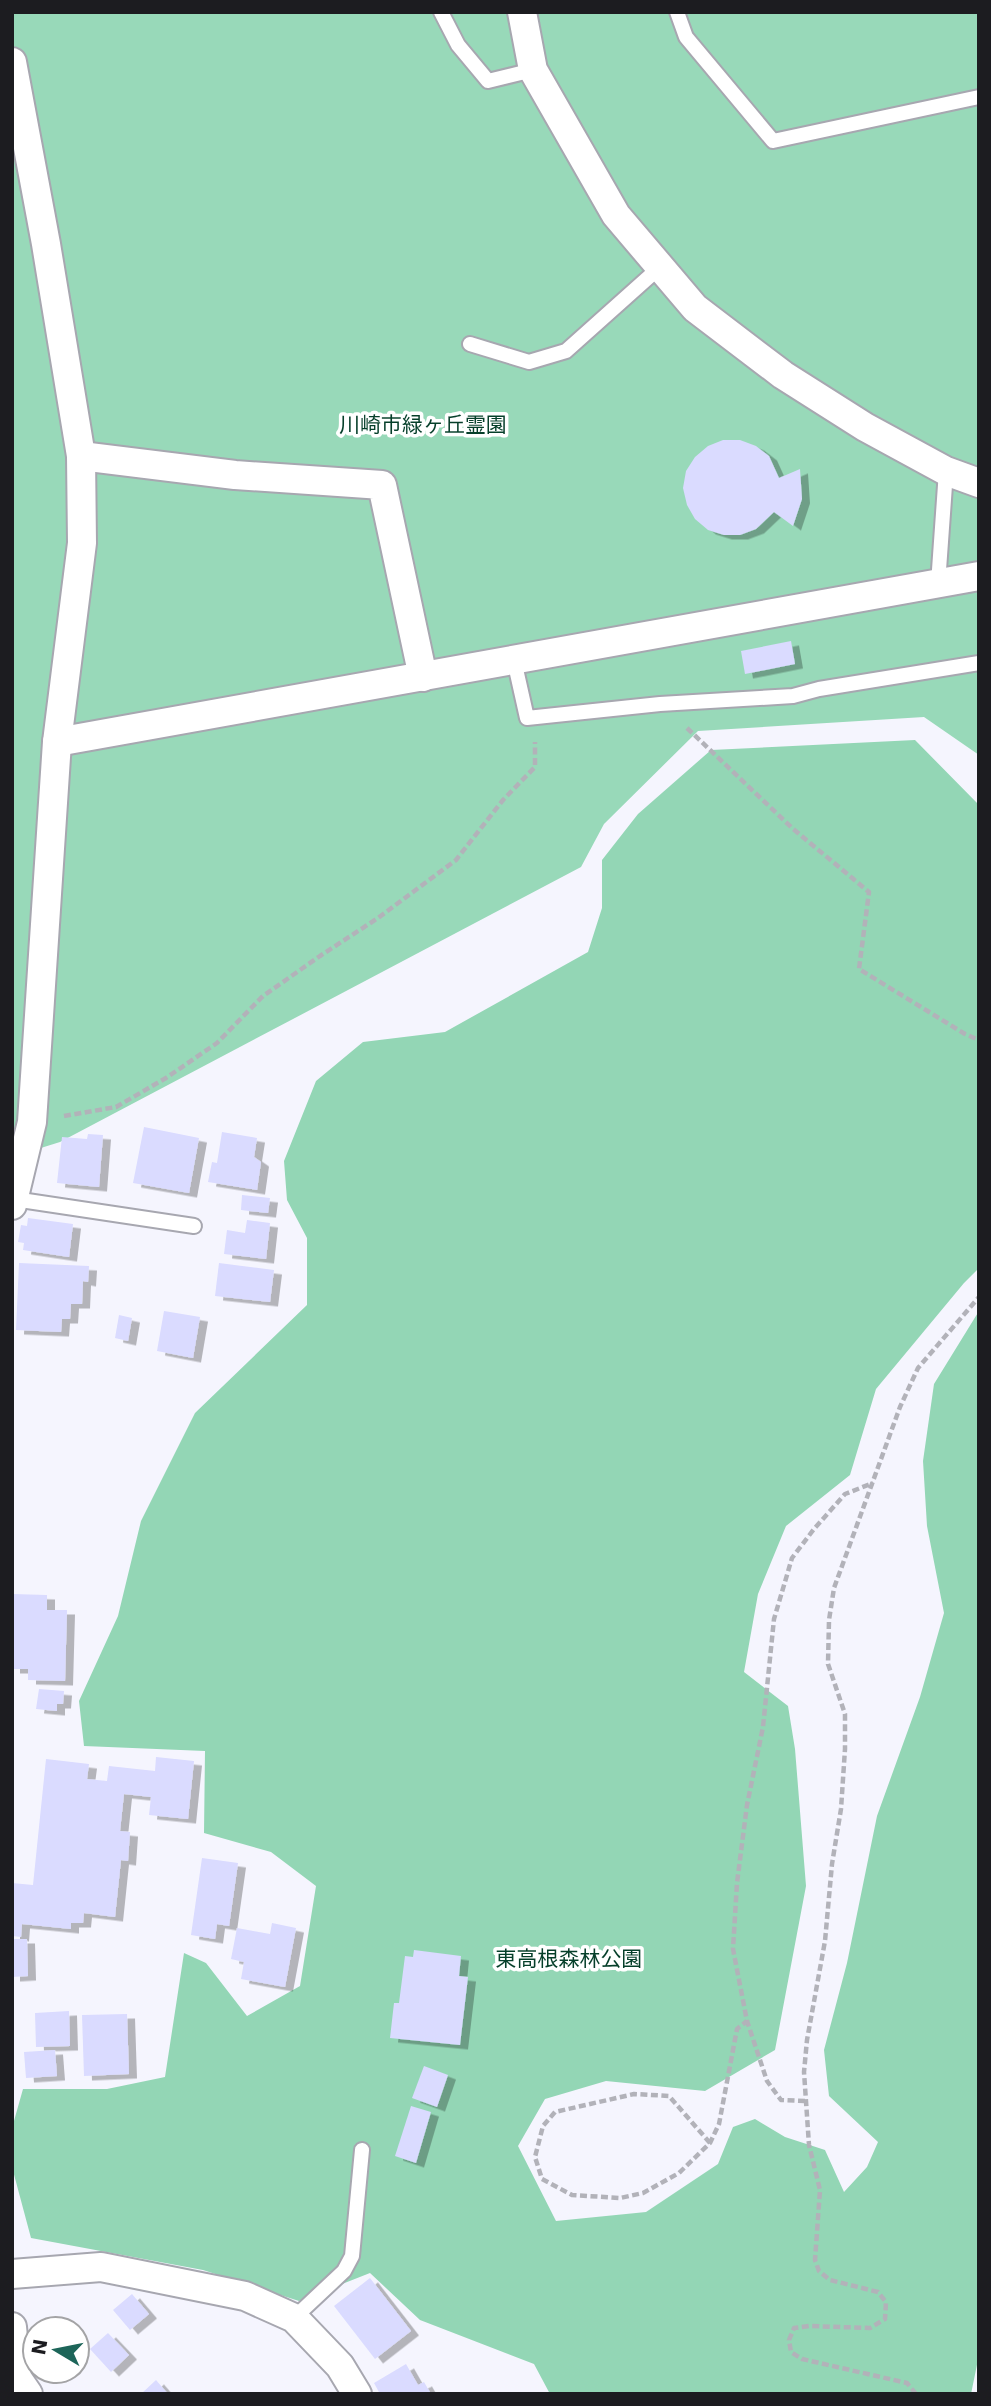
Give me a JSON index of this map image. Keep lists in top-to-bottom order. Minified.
{"parks":["川崎市緑ヶ丘霊園","東高根森林公園"],"north":"left"}
